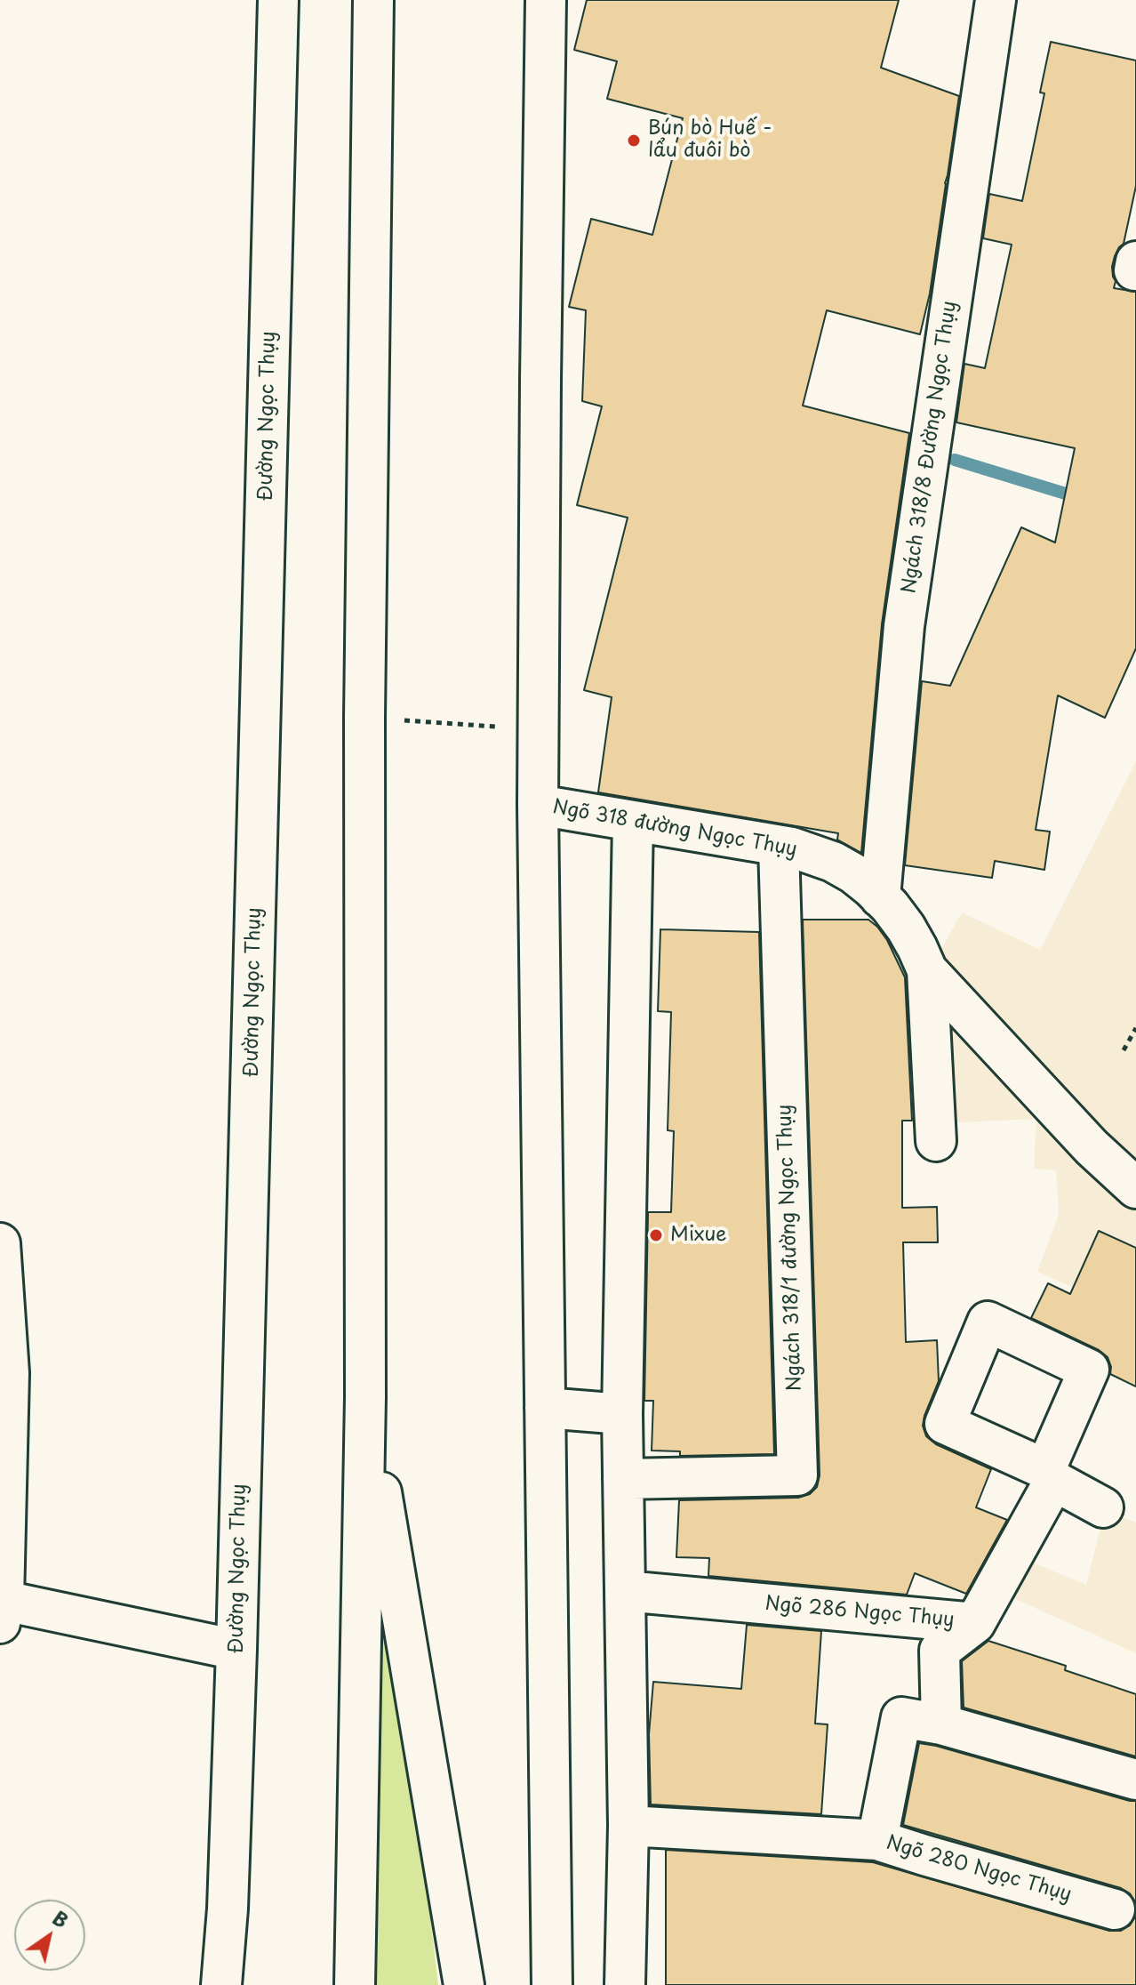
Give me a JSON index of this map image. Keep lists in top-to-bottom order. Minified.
{"streets":{"street":["Đường Ngọc Thụy","Ngách 318/8 Đường Ngọc Thụy","Ngõ 318 đường Ngọc Thụy","Ngách 318/1 đường Ngọc Thụy","Ngõ 286 Ngọc Thụy","Ngõ 280 Ngọc Thụy"]},"crossings":[["Ngách 318/8 Đường Ngọc Thụy","Ngõ 318 đường Ngọc Thụy"],["Ngõ 318 đường Ngọc Thụy","Ngách 318/1 đường Ngọc Thụy"]],"places":["Bún bò Huế - lẩu đuôi bò","Mixue"],"north":"top right"}
